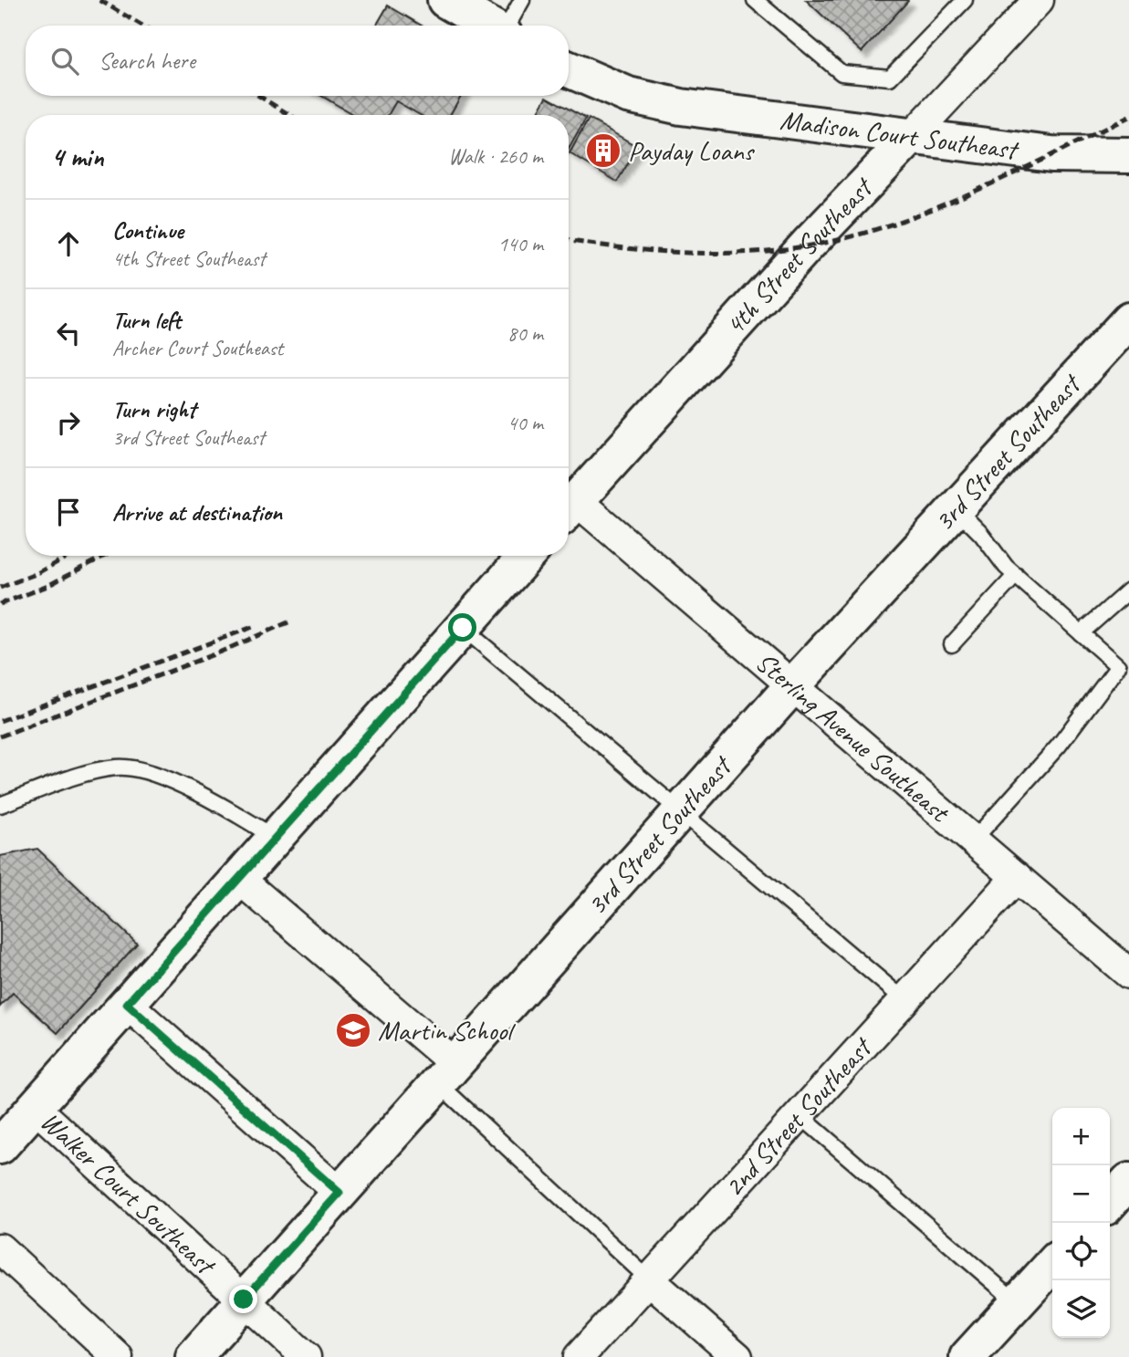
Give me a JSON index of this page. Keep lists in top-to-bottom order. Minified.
{"streets":{"street":["Madison Court Southeast","4th Street Southeast","3rd Street Southeast","Sterling Avenue Southeast","2nd Street Southeast","Walker Court Southeast"]},"crossings":[["Madison Court Southeast","4th Street Southeast"],["4th Street Southeast","Sterling Avenue Southeast"],["3rd Street Southeast","Sterling Avenue Southeast"],["3rd Street Southeast","Walker Court Southeast"],["Sterling Avenue Southeast","2nd Street Southeast"]],"places":{"building":["Payday Loans"],"school or university":["Martin School"]},"page":{"search":"Search here","heading":["4 min","Walk · 260 m"],"list":[["Continue","4th Street Southeast","140 m"],["Turn left","Archer Court Southeast","80 m"],["Turn right","3rd Street Southeast","40 m"],"Arrive at destination"],"map_buttons":["+","−"]}}
